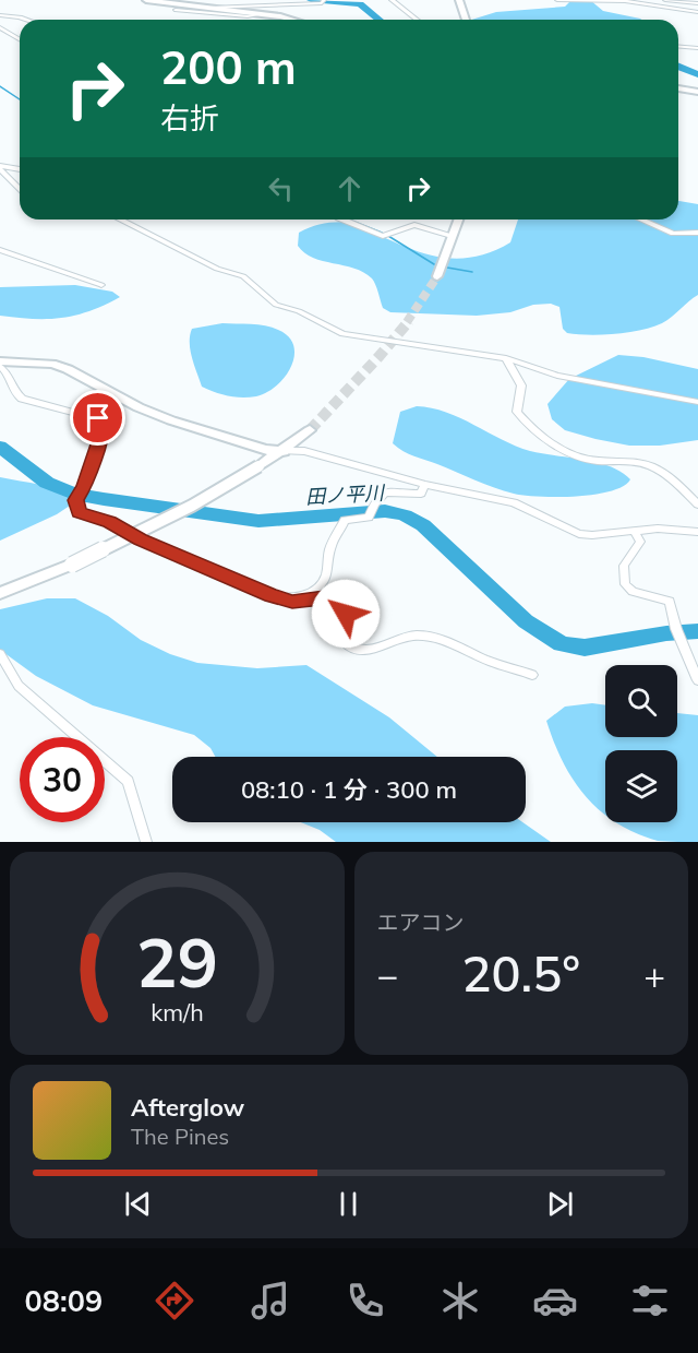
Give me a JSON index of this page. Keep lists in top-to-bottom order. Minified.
{"water":["田ノ平川"],"page":{"turn":["200 m","右折"],"limit":"30","trip":"08:10 · 1 分 · 300 m","tile":"エアコン","heat":["−","20.5°","+"],"song":["Afterglow","The Pines"],"tabs":"08:09","gauge":["29","km/h"]}}
